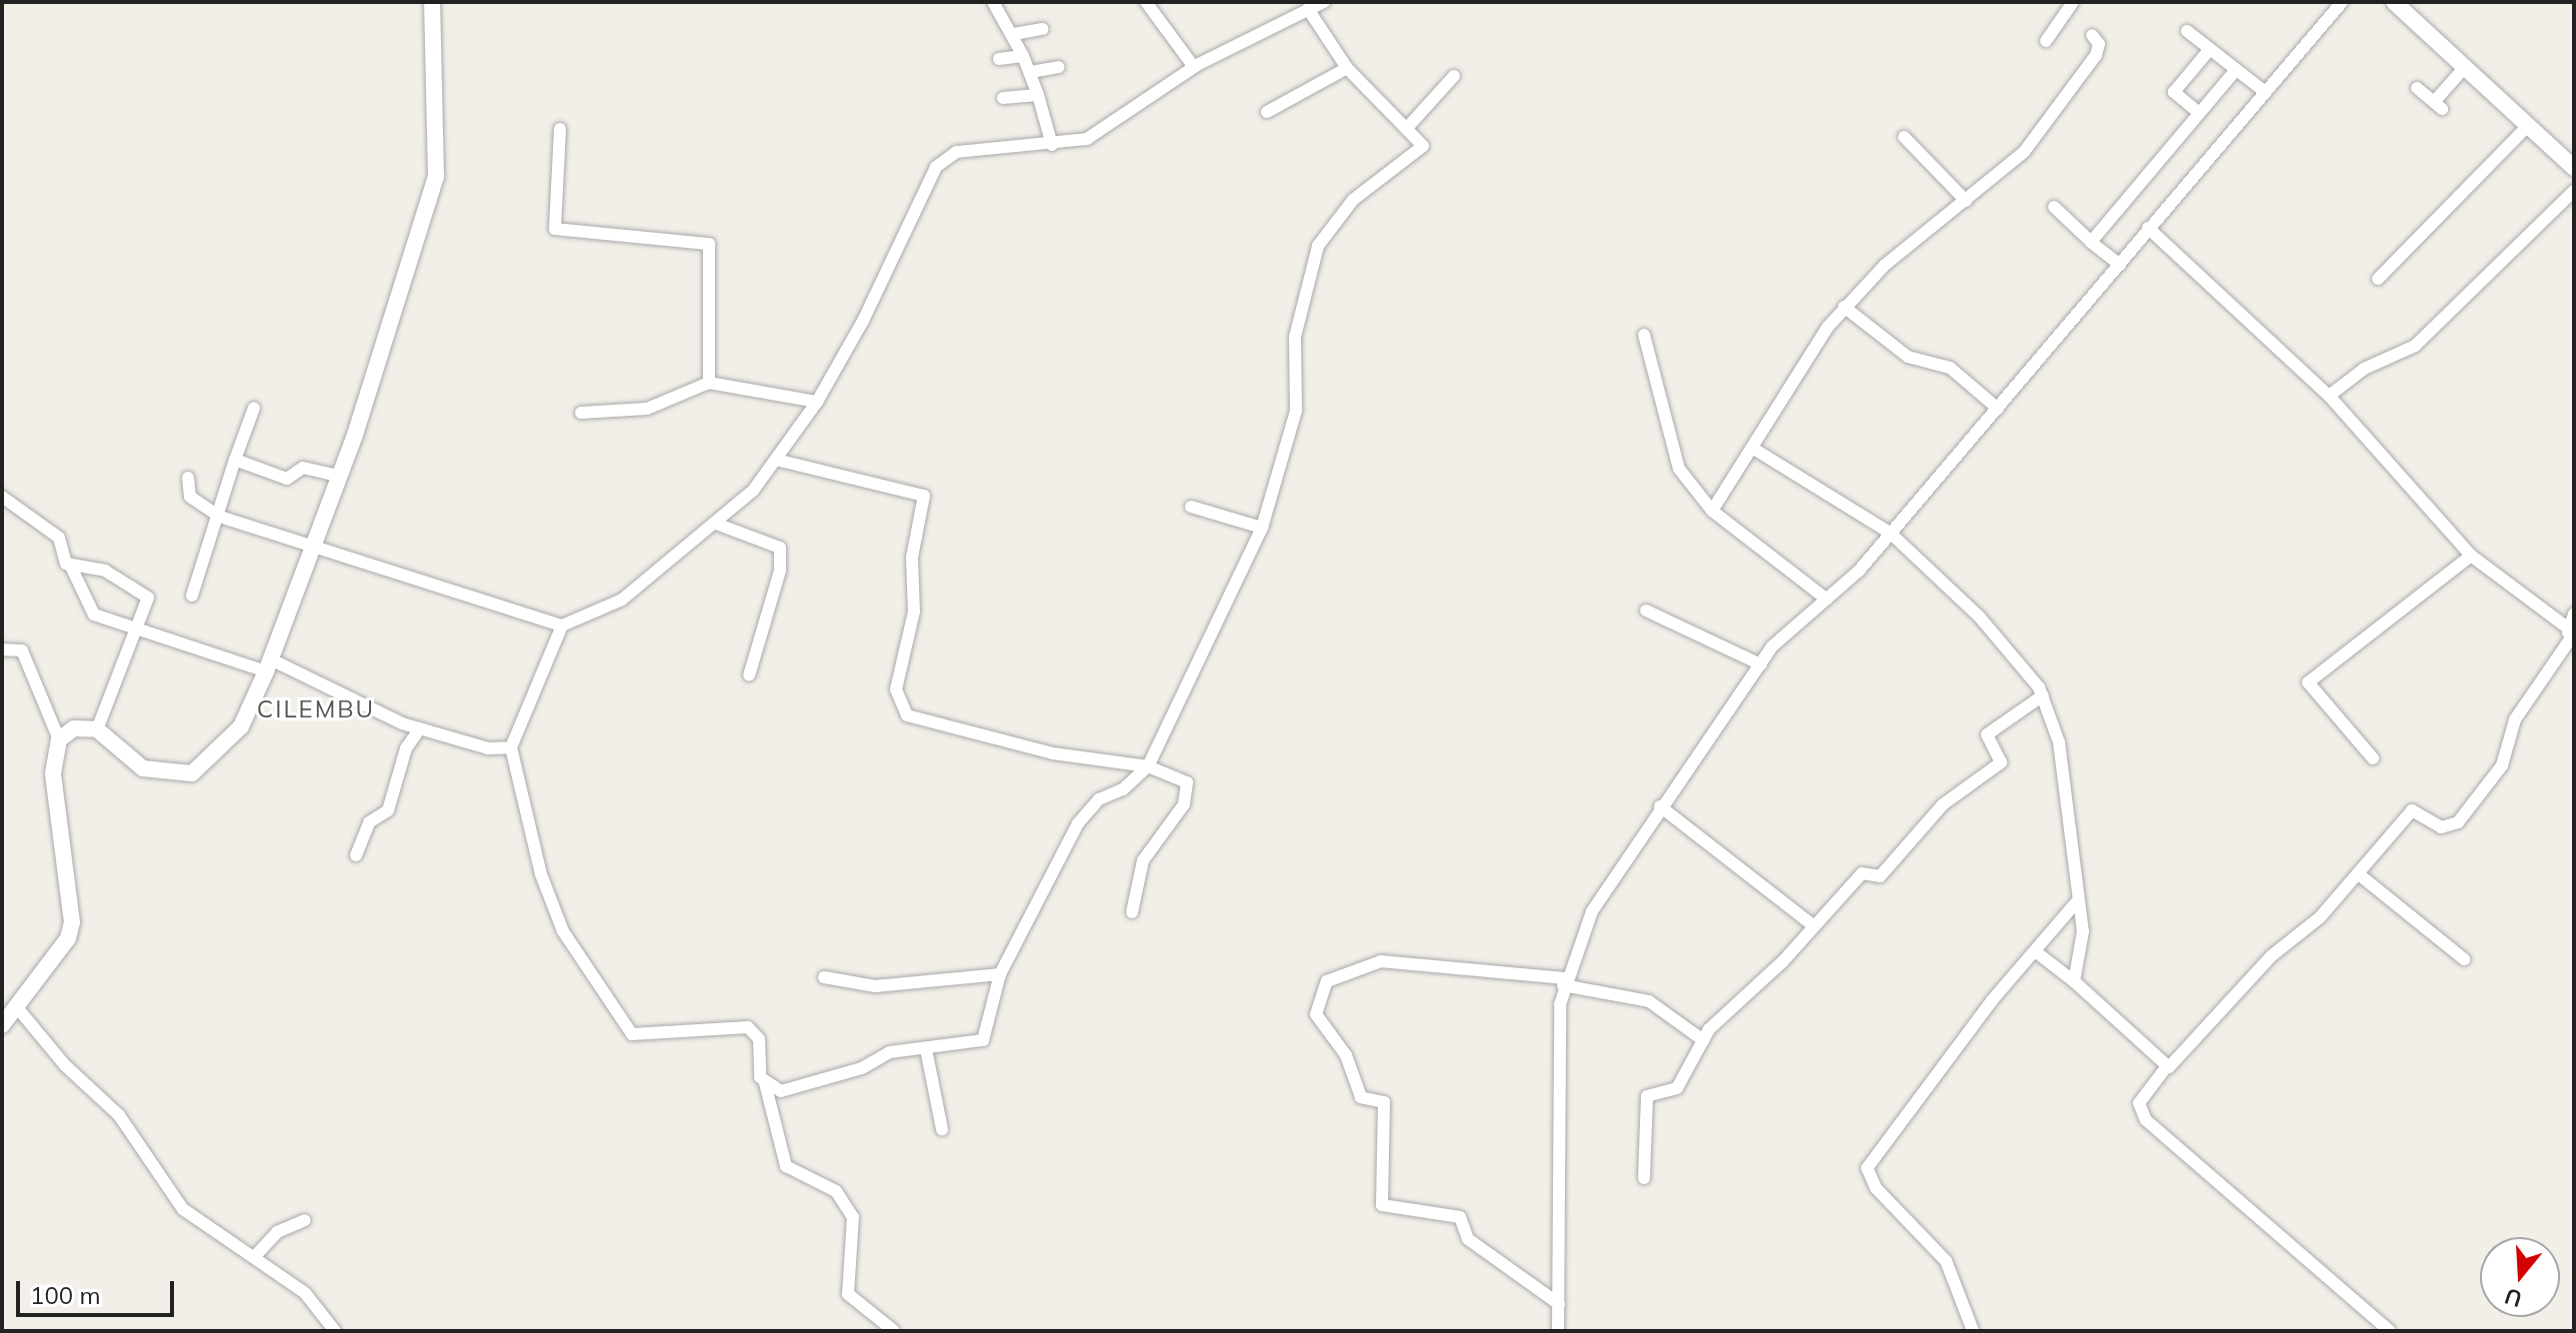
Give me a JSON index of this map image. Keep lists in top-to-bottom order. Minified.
{"districts":["CILEMBU"],"scale_bar":"100 m","north":"bottom"}
